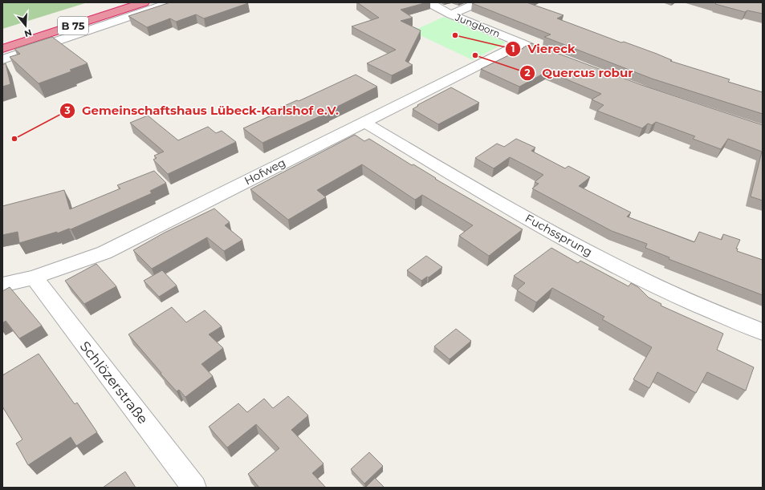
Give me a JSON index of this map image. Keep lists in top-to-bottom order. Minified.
{"streets":{"highway":["B 75"],"street":["Jungborn","Hofweg","Fuchssprung","Schlözerstraße"]},"crossings":[["Jungborn","Hofweg"],["Hofweg","Fuchssprung"],["Hofweg","Schlözerstraße"]],"places":["Viereck","Quercus robur","Gemeinschaftshaus Lübeck-Karlshof e.V."],"north":"bottom"}
